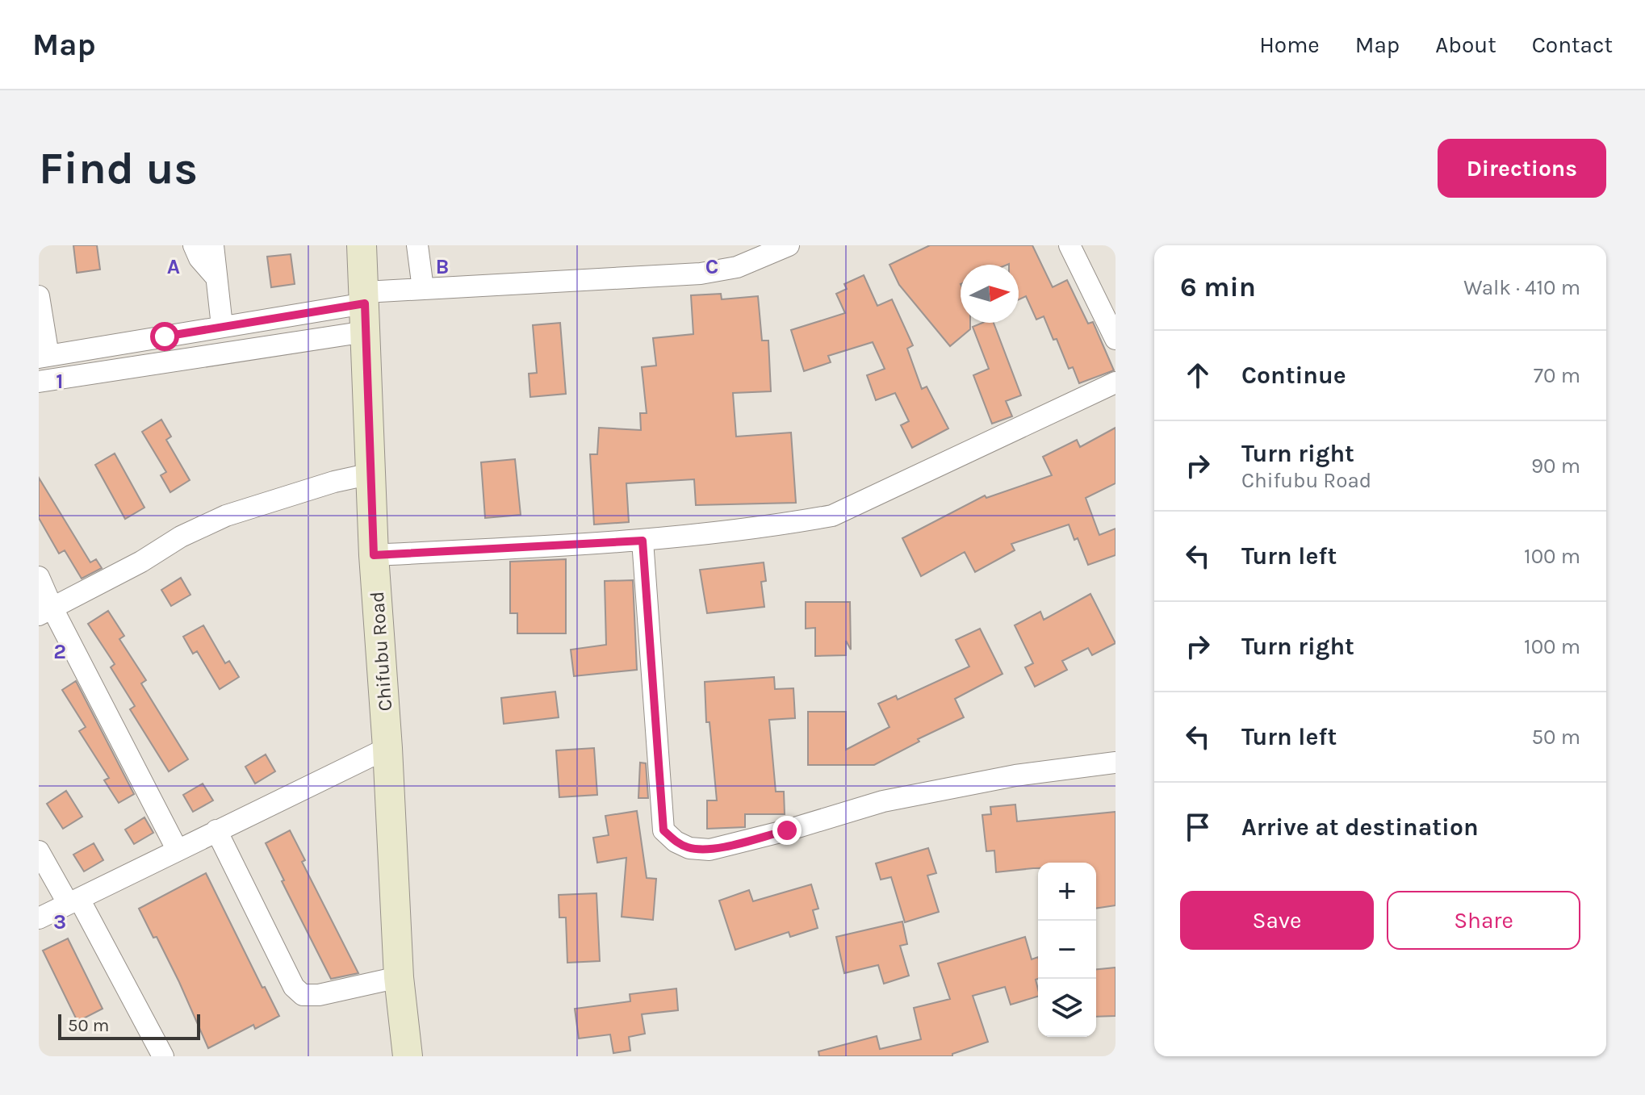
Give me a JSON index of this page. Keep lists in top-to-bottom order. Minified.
{"streets":{"main road":["Chifubu Road"]},"scale_bar":"50 m","north":"right","page":{"header":"Map","nav":["Home","Map","About","Contact"],"buttons":["Directions",["Save","Share"]],"title":"Find us","heading":["6 min","Walk · 410 m"],"list":[["Continue","70 m"],["Turn right","Chifubu Road","90 m"],["Turn left","100 m"],["Turn right","100 m"],["Turn left","50 m"],"Arrive at destination"],"map_buttons":["+","−"],"scale":"50 m"},"grid":{"columns":["A","B","C"],"rows":["1","2","3"]}}
